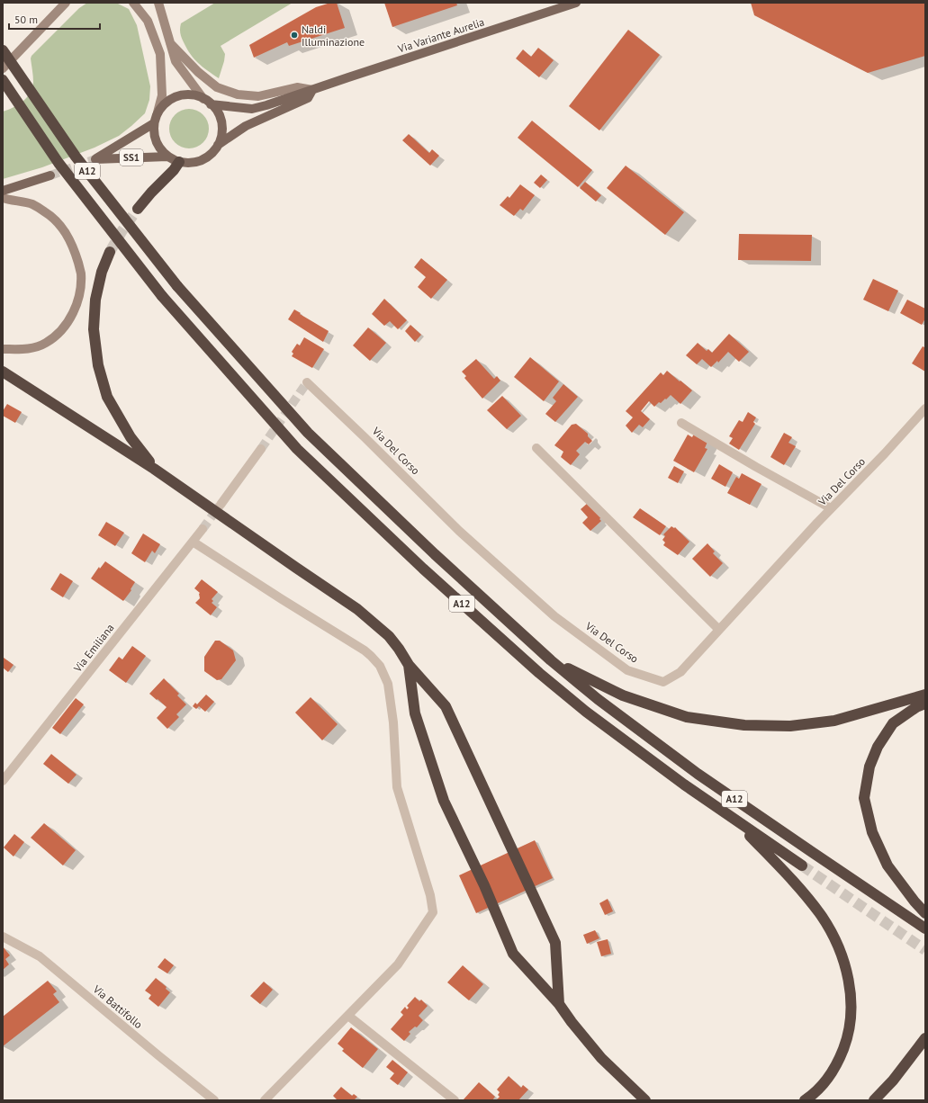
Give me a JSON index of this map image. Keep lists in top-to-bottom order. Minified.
{"streets":{"highway":["A12"],"main road":["Via Variante Aurelia","SS1"],"street":["Via Del Corso","Via Emiliana","Via Battifollo"]},"crossings":[["Via Variante Aurelia","SS1"]],"places":["Naldi Illuminazione"],"scale_bar":"50 m"}
